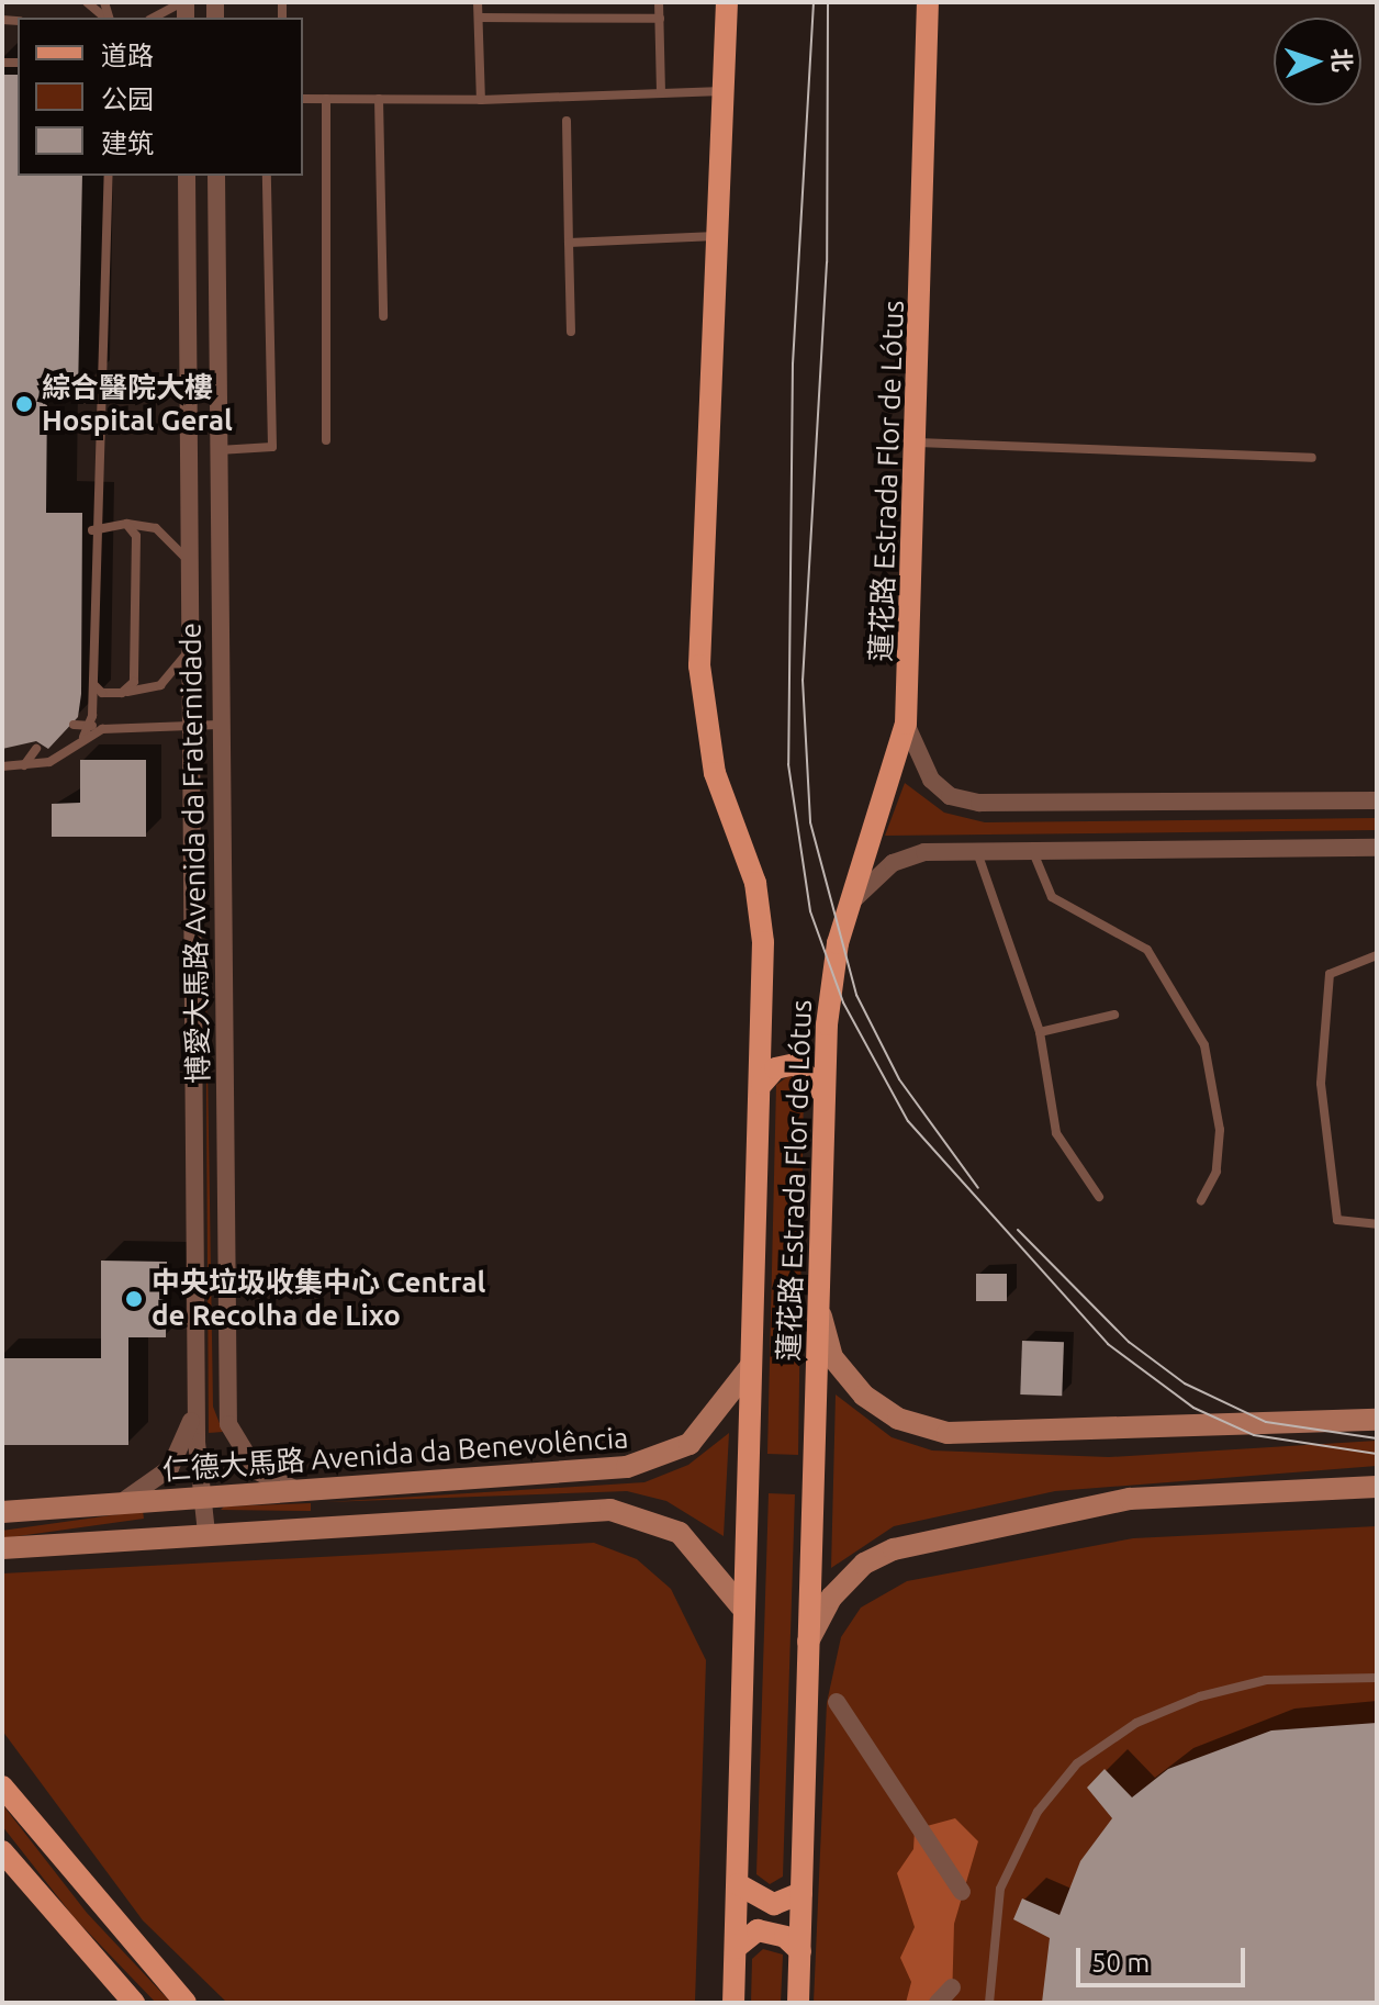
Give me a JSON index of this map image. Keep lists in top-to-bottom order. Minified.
{"streets":{"main road":["蓮花路 Estrada Flor de Lótus","仁德大馬路 Avenida da Benevolência"],"street":["博愛大馬路 Avenida da Fraternidade"]},"crossings":[["蓮花路 Estrada Flor de Lótus","仁德大馬路 Avenida da Benevolência"],["博愛大馬路 Avenida da Fraternidade","仁德大馬路 Avenida da Benevolência"]],"places":["綜合醫院大樓 Hospital Geral","中央垃圾收集中心 Central de Recolha de Lixo"],"legend":["道路","公园","建筑"],"scale_bar":"50 m","north":"right"}
